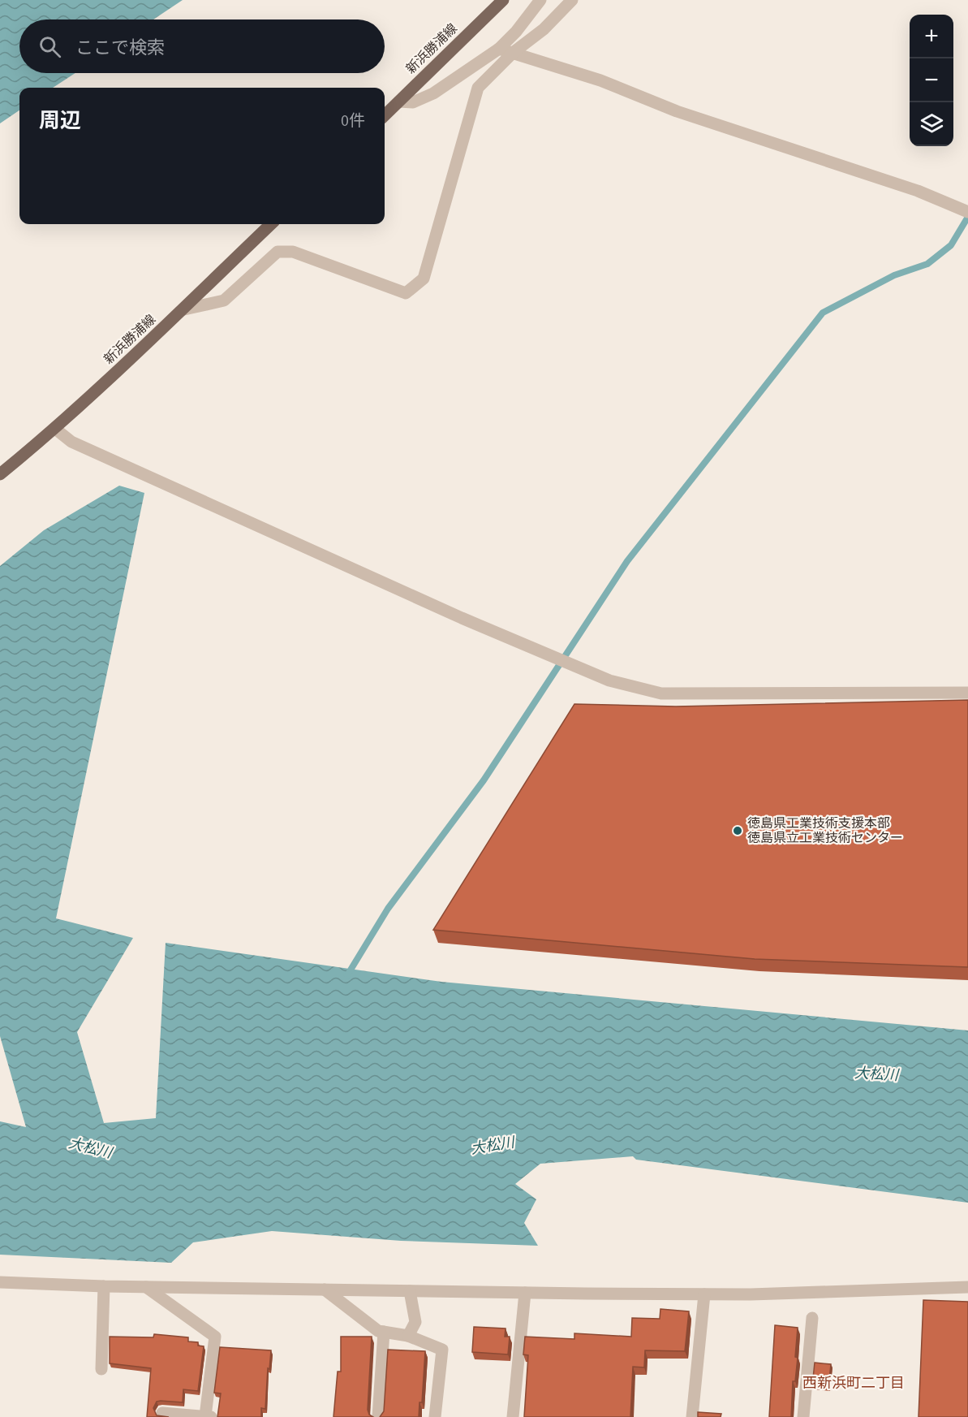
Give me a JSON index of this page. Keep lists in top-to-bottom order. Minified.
{"streets":{"main road":["新浜勝浦線"]},"districts":["西新浜町二丁目"],"water":["大松川"],"places":["徳島県工業技術支援本部 徳島県立工業技術センター"],"page":{"map_buttons":["+","−"],"search":"ここで検索","heading":["周辺","0件"]}}
